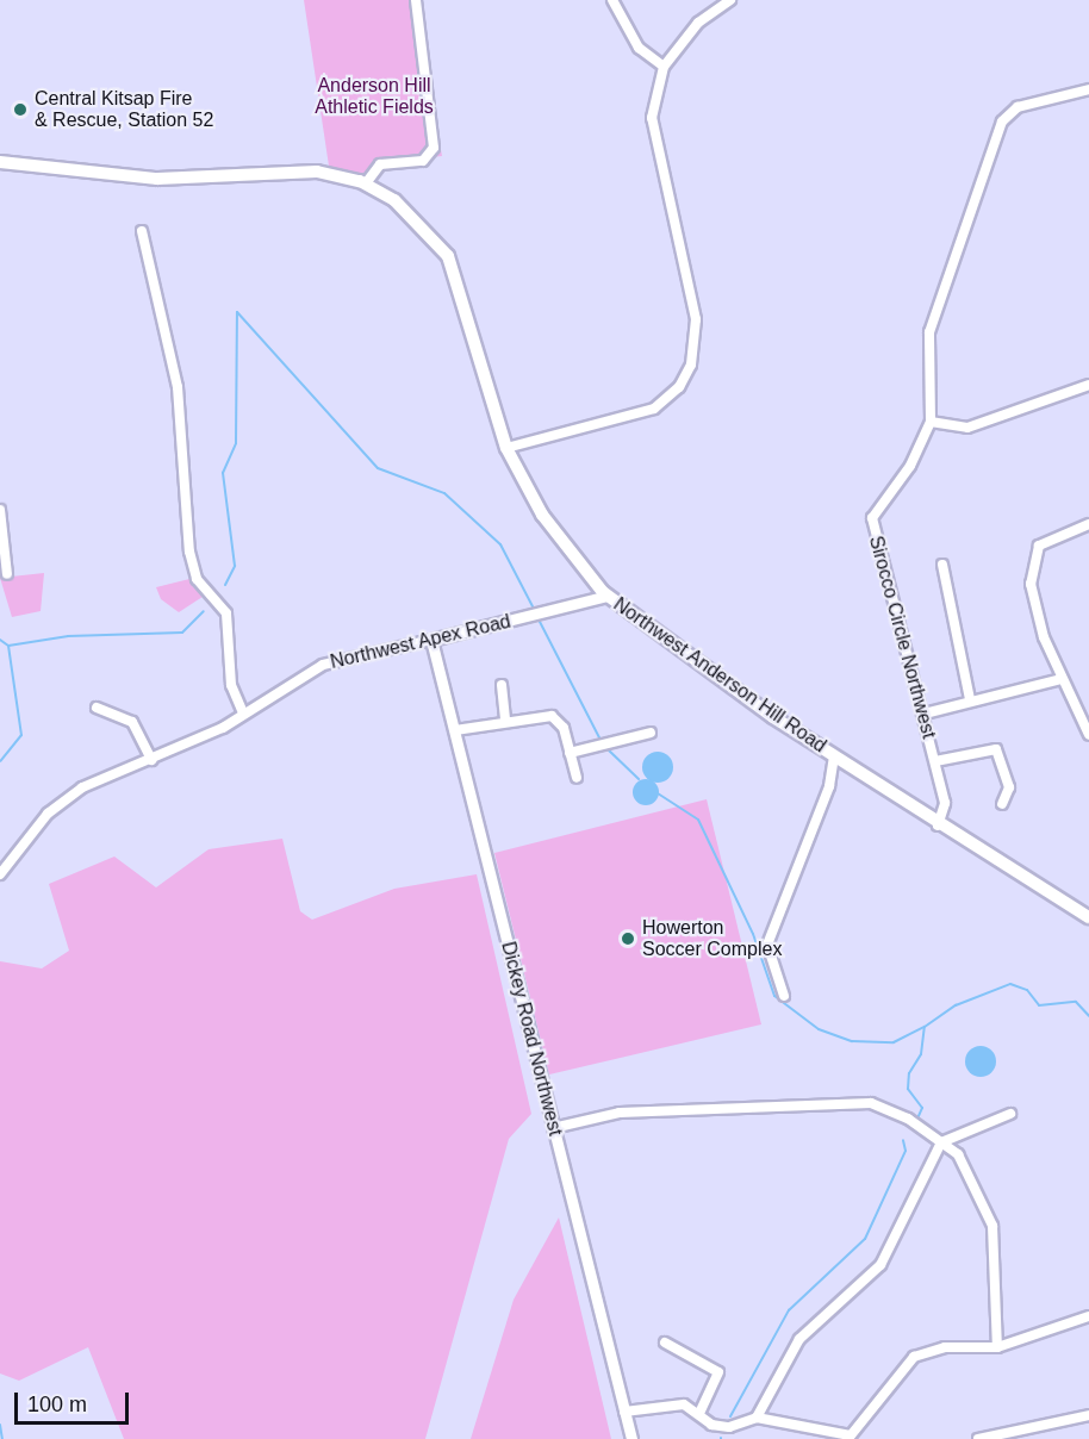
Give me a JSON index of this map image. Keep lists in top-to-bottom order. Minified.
{"streets":{"main road":["Northwest Anderson Hill Road"],"street":["Sirocco Circle Northwest","Northwest Apex Road","Dickey Road Northwest"]},"crossings":[["Sirocco Circle Northwest","Northwest Anderson Hill Road"],["Northwest Apex Road","Northwest Anderson Hill Road"],["Northwest Apex Road","Dickey Road Northwest"]],"parks":["Anderson Hill Athletic Fields"],"places":["Central Kitsap Fire & Rescue, Station 52","Howerton Soccer Complex"],"scale_bar":"100 m"}
